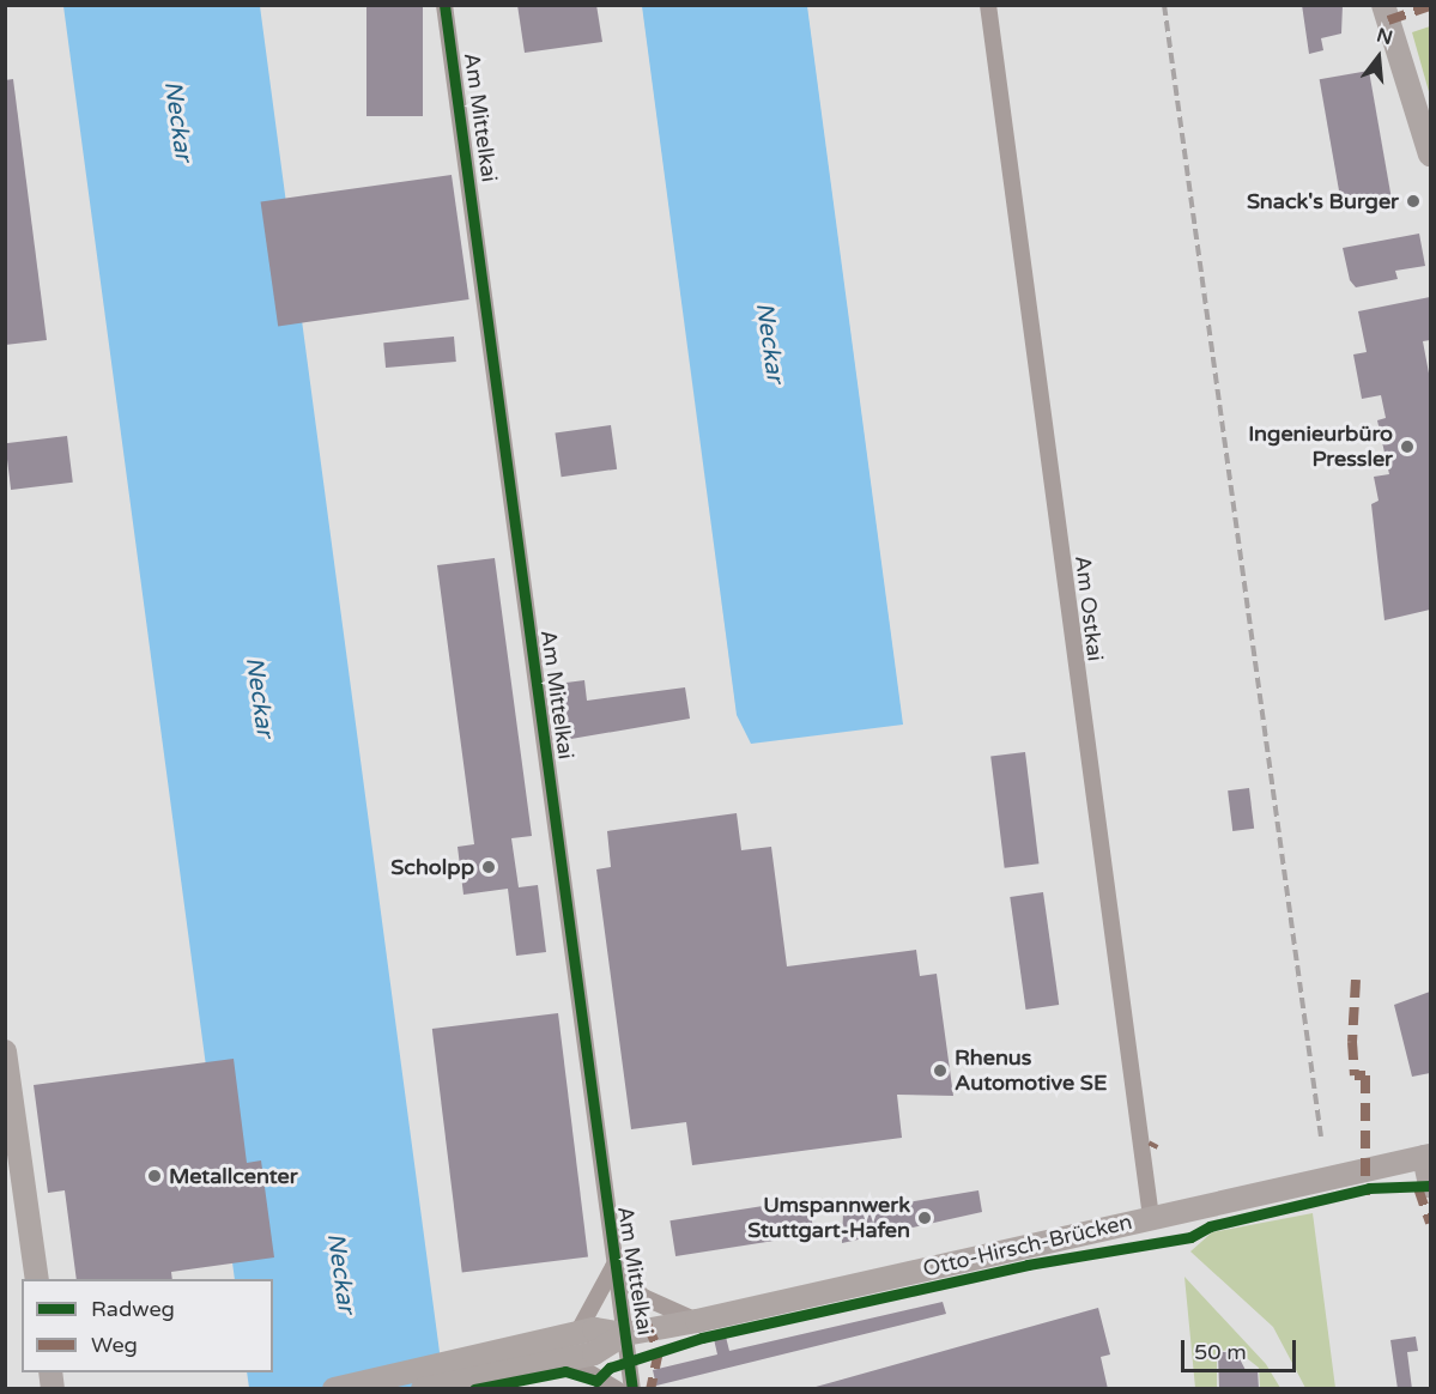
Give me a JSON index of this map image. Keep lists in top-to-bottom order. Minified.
{"streets":{"main road":["Otto-Hirsch-Brücken"],"street":["Am Mittelkai","Am Ostkai"]},"crossings":[["Am Mittelkai","Otto-Hirsch-Brücken"],["Am Ostkai","Otto-Hirsch-Brücken"]],"water":["Neckar"],"places":["Snack's Burger","Ingenieurbüro Pressler","Scholpp","Rhenus Automotive SE","Metallcenter","Umspannwerk Stuttgart-Hafen"],"legend":["Radweg","Weg"],"scale_bar":"50 m","north":"top"}
